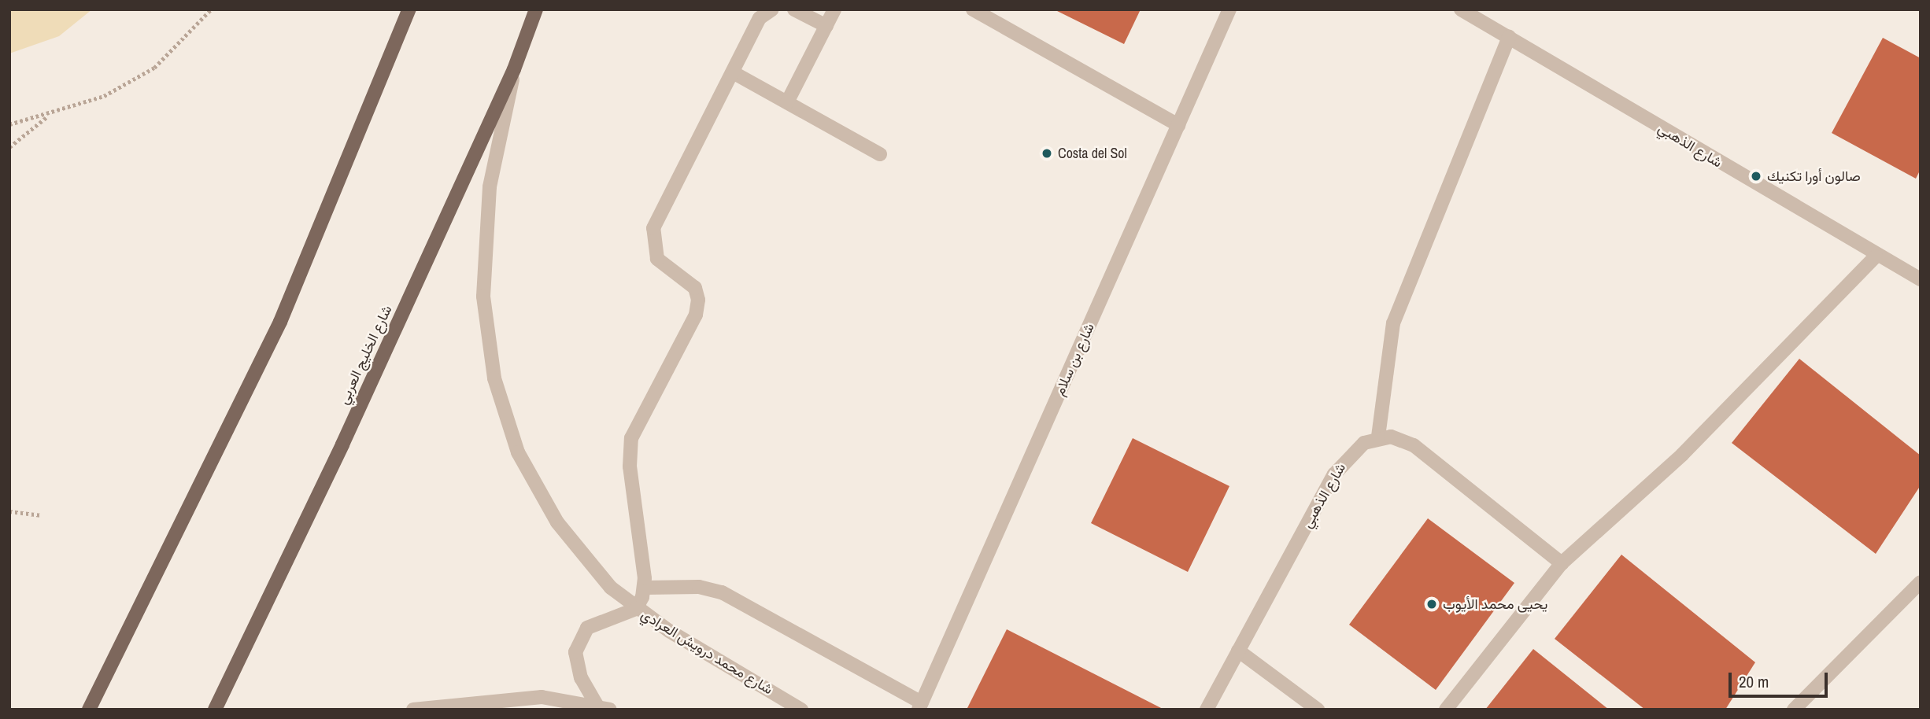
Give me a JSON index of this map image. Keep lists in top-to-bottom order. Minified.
{"streets":{"main road":["شارع الخليج العربي"],"street":["شارع الذهبي","شارع بن سلام","شارع محمد درويش العرادي"]},"crossings":[["شارع الخليج العربي","شارع محمد درويش العرادي"]],"places":["Costa del Sol","صالون أورا تكنيك","يحيى محمد الأيوب"],"scale_bar":"20 m"}
